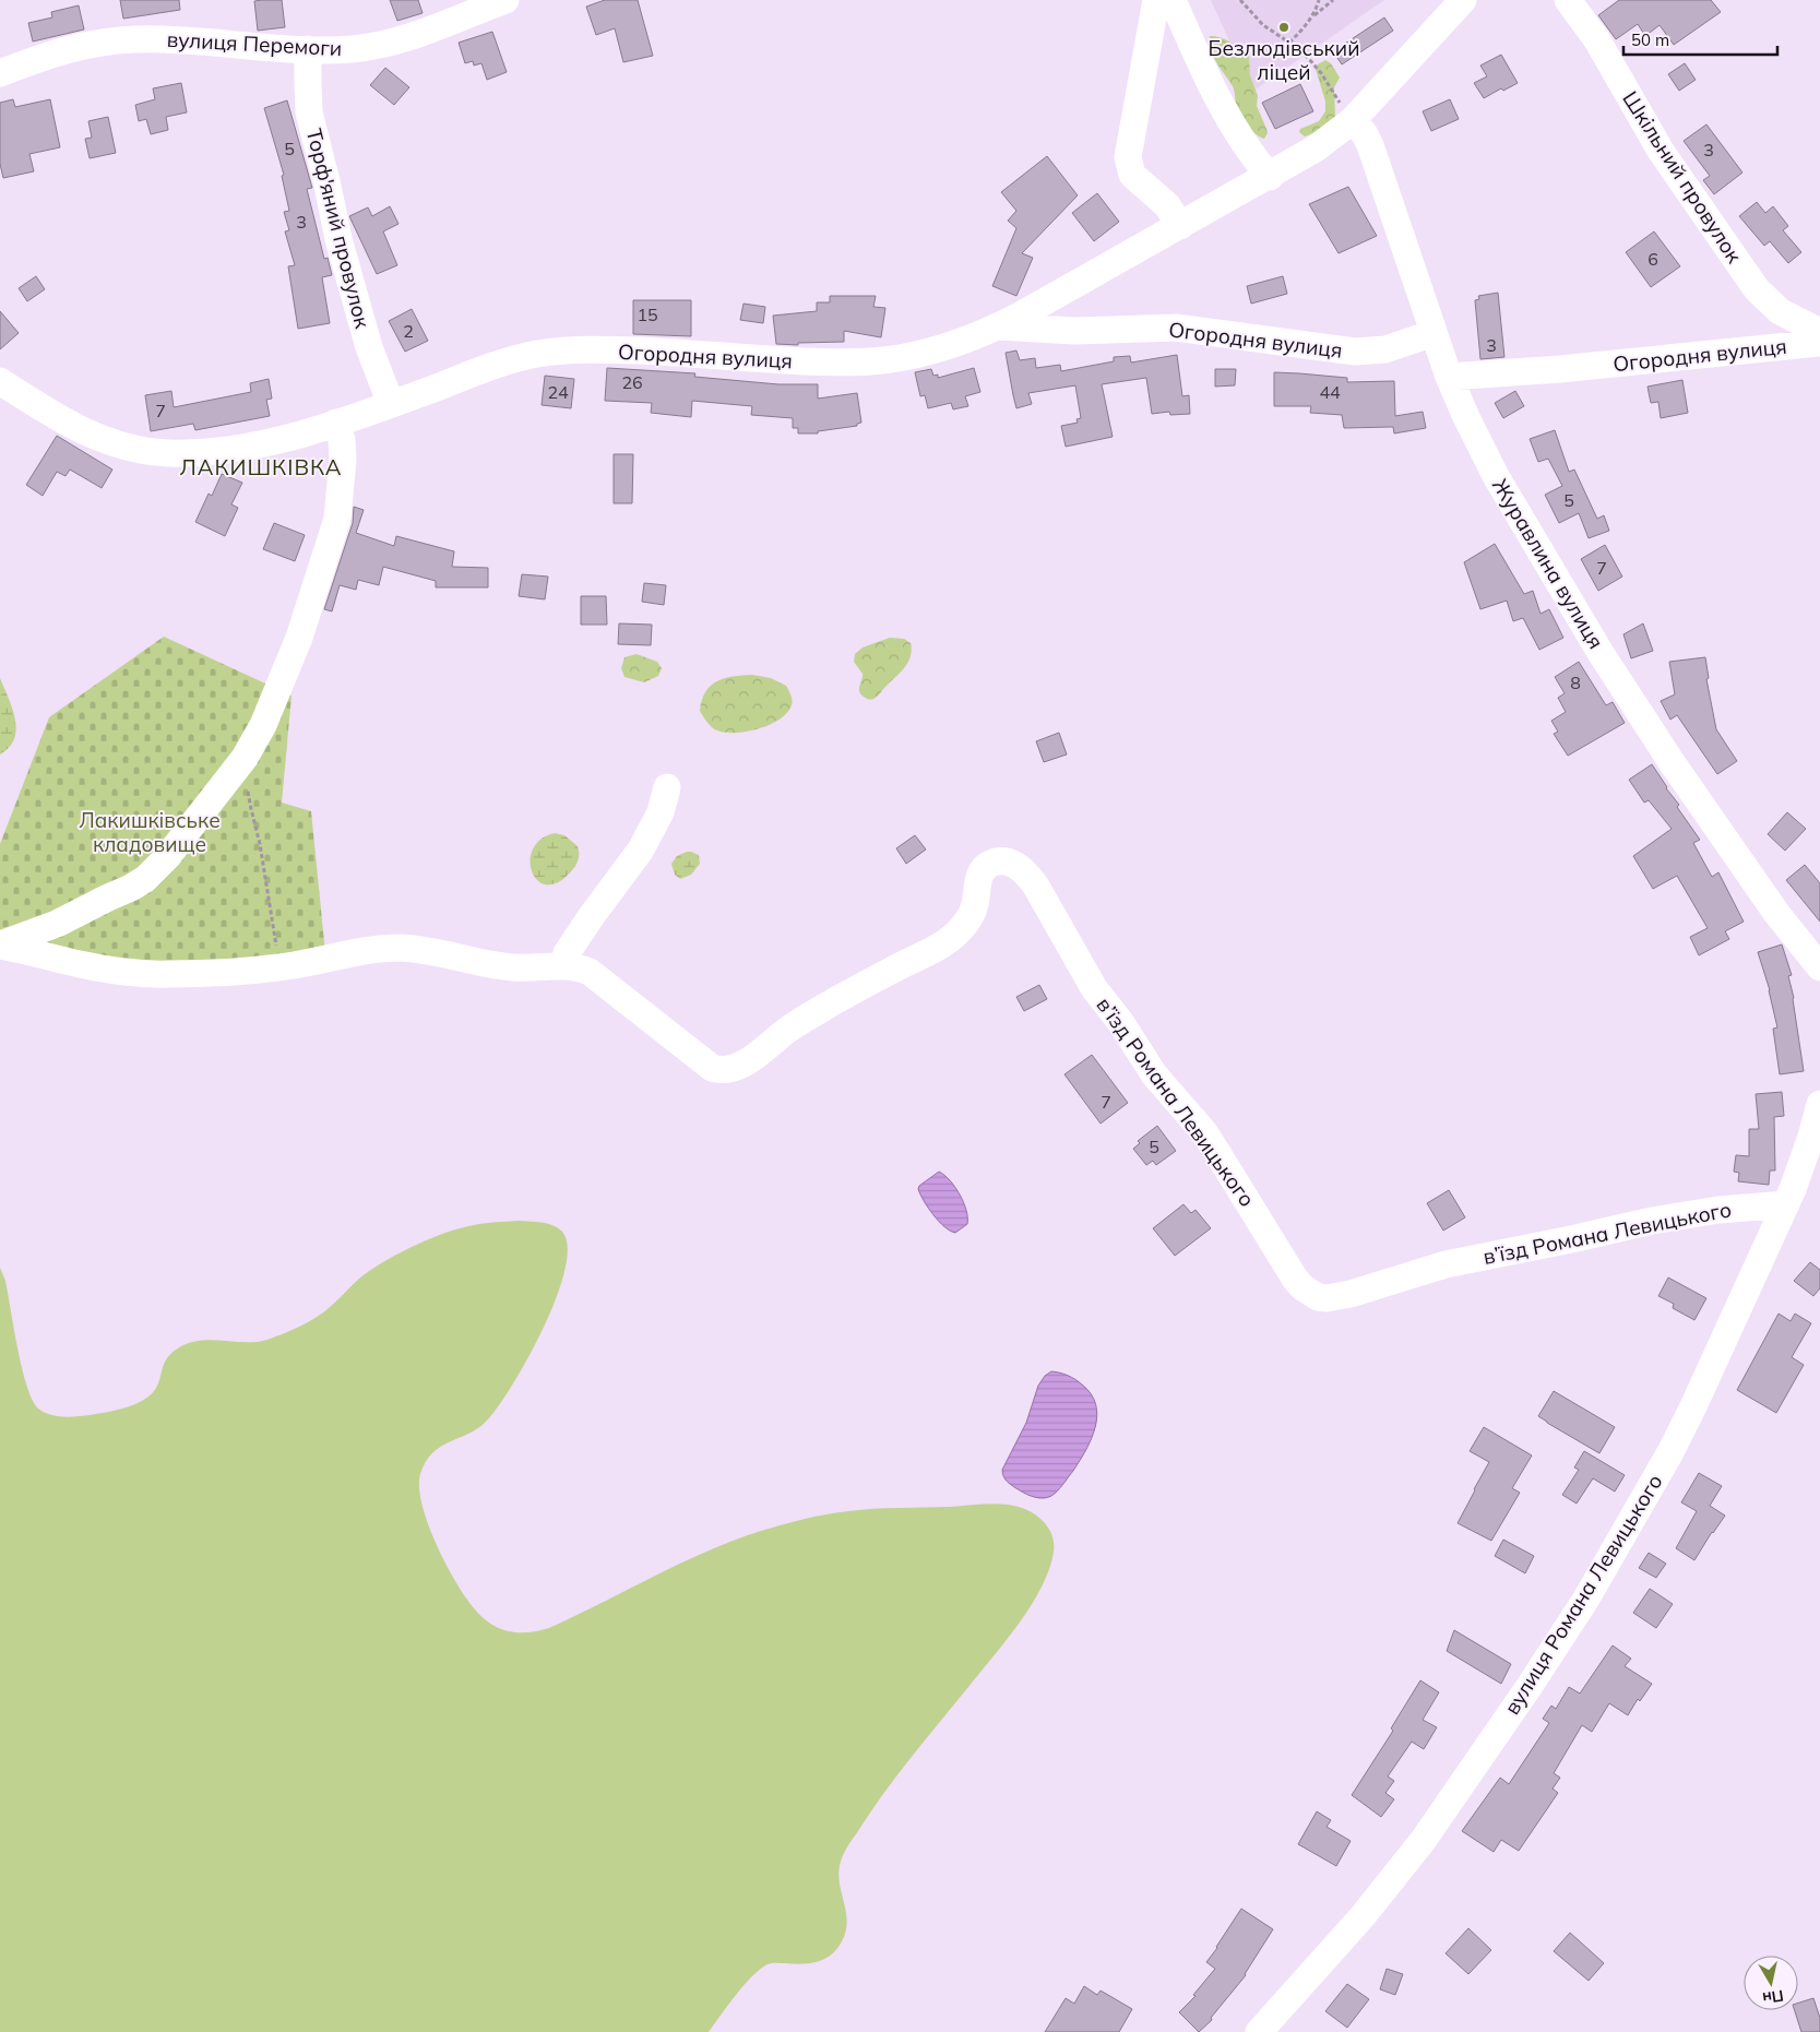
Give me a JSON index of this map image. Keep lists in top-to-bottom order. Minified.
{"streets":{"street":["вулиця Перемоги","Шкільний провулок","Торф'яний провулок","Огородня вулиця","Журавлина вулиця","в’їзд Романа Левицького","вулиця Романа Левицького"]},"crossings":[["вулиця Перемоги","Торф'яний провулок"],["Торф'яний провулок","Огородня вулиця"],["Огородня вулиця","Журавлина вулиця"],["в’їзд Романа Левицького","вулиця Романа Левицького"]],"districts":["ЛАКИШКІВКА"],"parks":["Лакишківське кладовище"],"places":["Безлюдівський ліцей"],"house_numbers":["5","3","3","6","15","2","3","26","24","44","7","5","7","8","7","5"],"scale_bar":"50 m","north":"bottom"}
